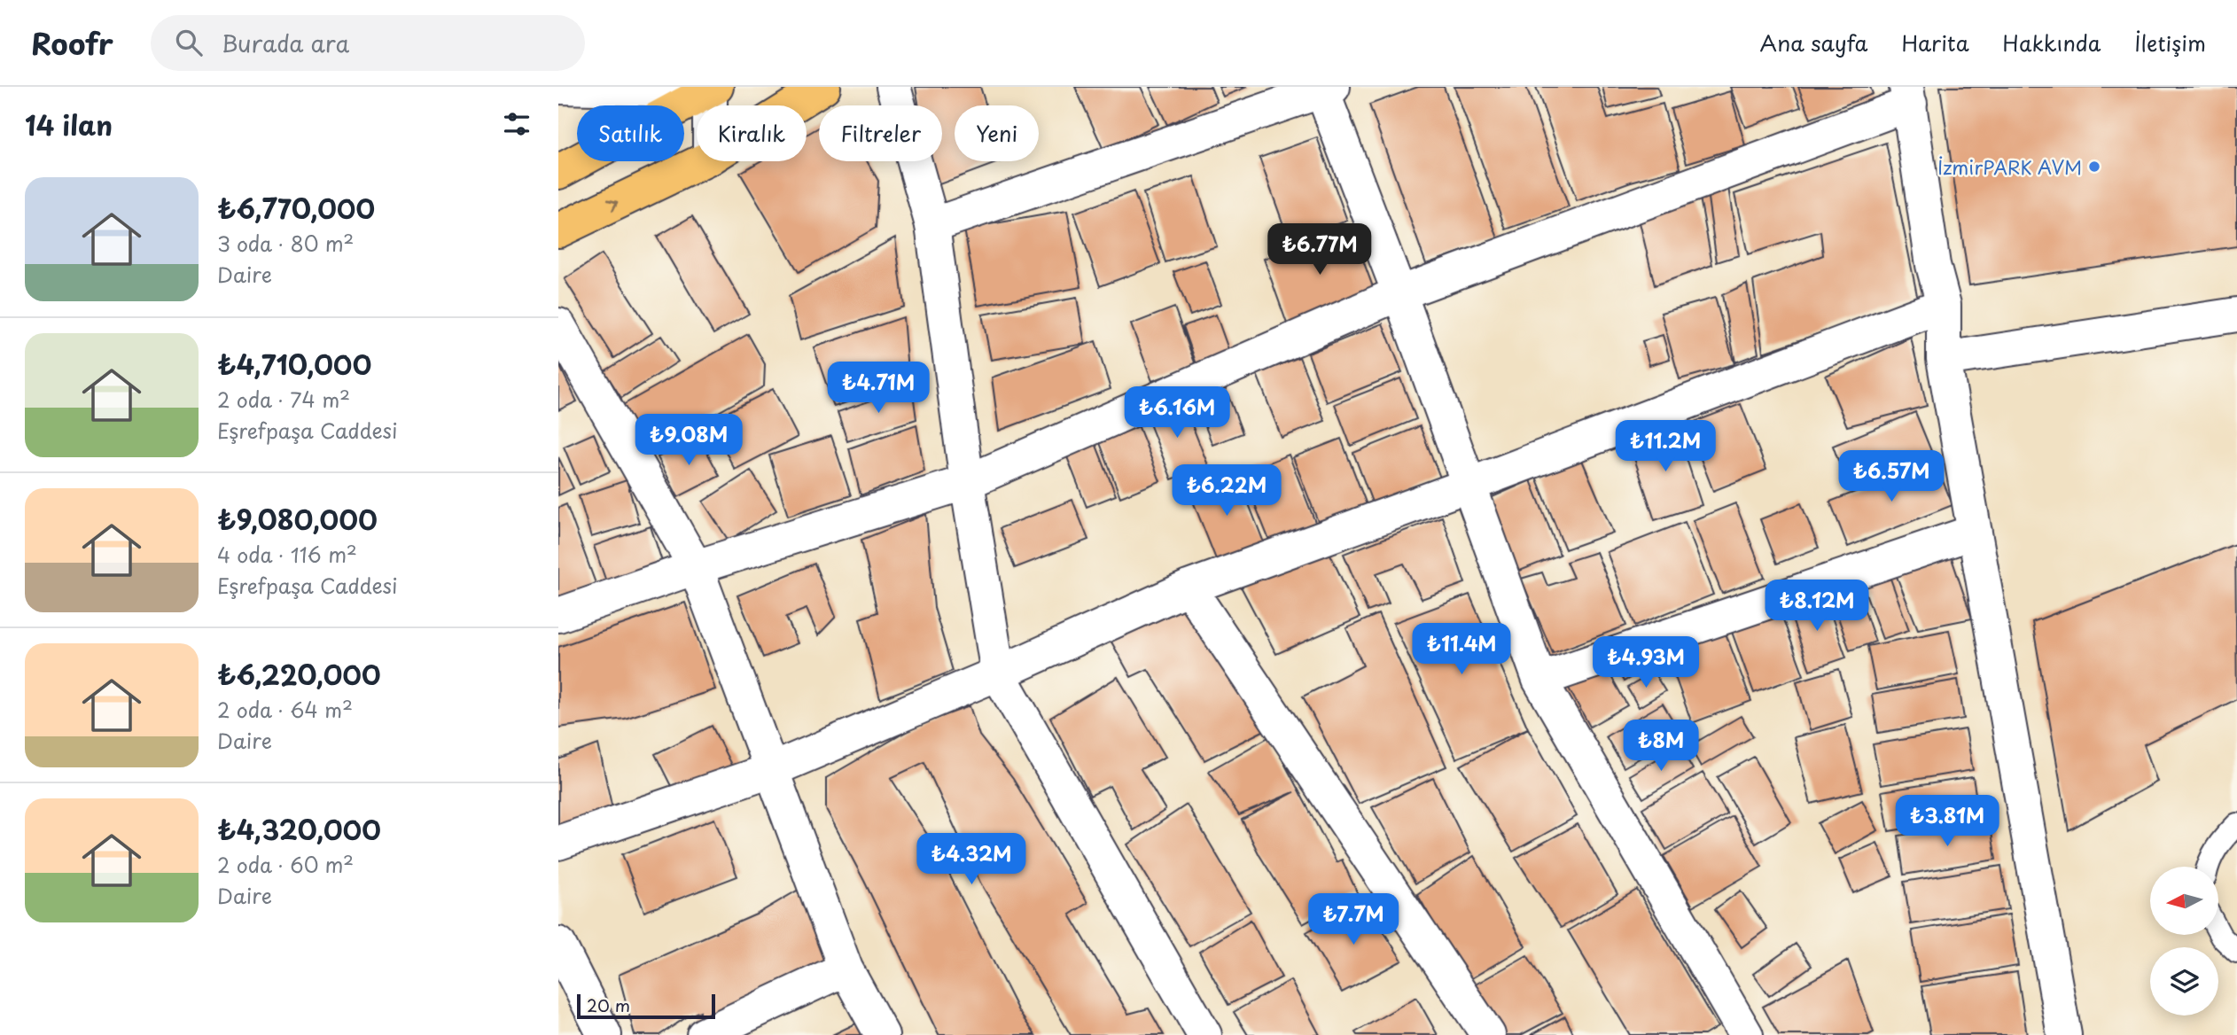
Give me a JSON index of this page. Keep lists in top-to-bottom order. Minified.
{"places":["İzmirPARK AVM"],"scale_bar":"20 m","north":"left","page":{"header":"Roofr","search":"Burada ara","nav":["Ana sayfa","Harita","Hakkında","İletişim"],"heading":"14 ilan","chip":["Satılık","Kiralık","Filtreler","Yeni"],"list":[{"name":"₺6,770,000","note":"3 oda · 80 m² · Daire"},{"name":"₺4,710,000","note":"2 oda · 74 m² · Eşrefpaşa Caddesi"},{"name":"₺9,080,000","note":"4 oda · 116 m² · Eşrefpaşa Caddesi"},{"name":"₺6,220,000","note":"2 oda · 64 m² · Daire"},{"name":"₺4,320,000","note":"2 oda · 60 m² · Daire"}],"price":["₺6.77M","₺4.71M","₺6.16M","₺9.08M","₺11.2M","₺6.57M","₺6.22M","₺8.12M","₺11.4M","₺4.93M","₺8M","₺3.81M","₺4.32M","₺7.7M"],"scale":"20 m"}}
